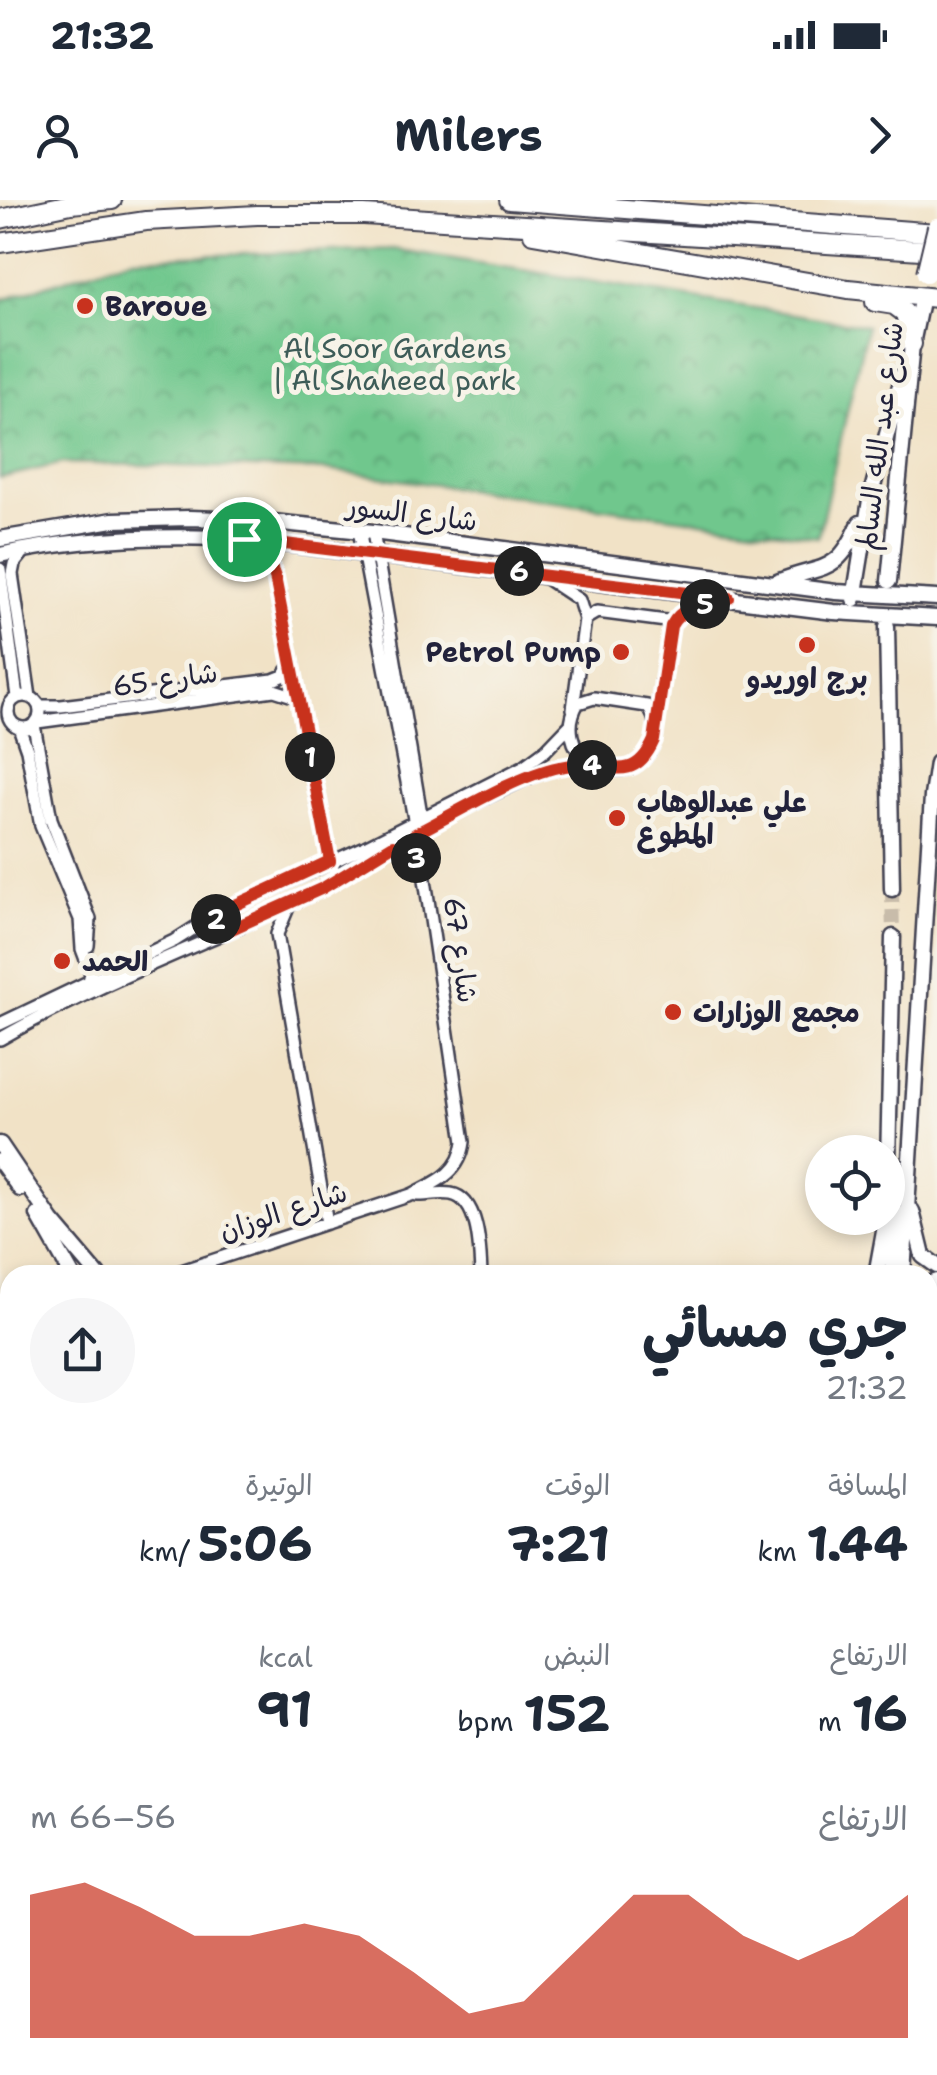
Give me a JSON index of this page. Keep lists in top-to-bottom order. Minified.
{"streets":{"main road":["شارع عبد الله السالم","شارع السور"],"street":["شارع 65","شارع 67","شارع الوزان"]},"crossings":[["شارع السور","شارع 67"],["شارع 67","شارع الوزان"]],"parks":["Al Soor Gardens | Al Shaheed park"],"places":["Baroue","برج اوريدو","Petrol Pump","علي عبدالوهاب المطوع","الحمد","مجمع الوزارات"],"page":{"status":"21:32","header":"Milers","pins":["6","5","1","4","3","2"],"heading":["جري مسائي","21:32"],"stats":[["المسافة","1.44 km"],["الوقت","7:21"],["الوتيرة","5:06 /km"],["الارتفاع","16 m"],["النبض","152 bpm"],["kcal","91"]],"chart":["الارتفاع","56–66 m"]}}
